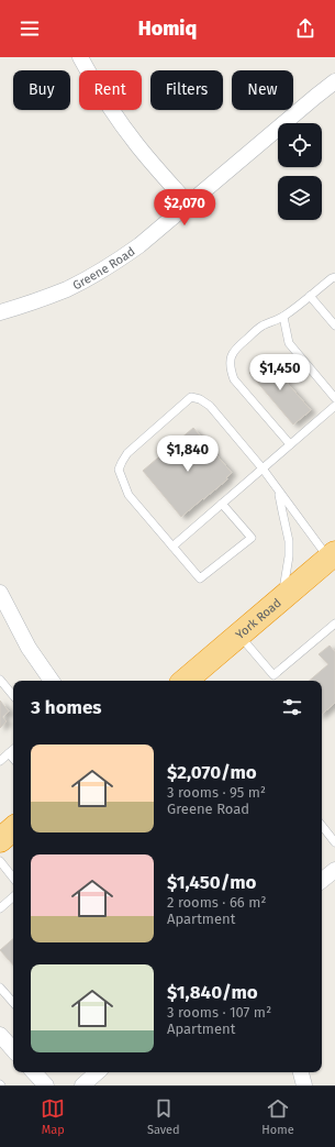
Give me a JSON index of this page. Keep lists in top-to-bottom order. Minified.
{"streets":{"highway":["York Road"],"street":["Greene Road"]},"page":{"header":"Homiq","chip":["Buy","Rent","Filters","New"],"price":["$2,070","$1,450","$1,840"],"heading":"3 homes","list":[{"name":"$2,070/mo","note":"3 rooms · 95 m² · Greene Road"},{"name":"$1,450/mo","note":"2 rooms · 66 m² · Apartment"},{"name":"$1,840/mo","note":"3 rooms · 107 m² · Apartment"}],"tabs":["Map","Saved","Home"]}}
